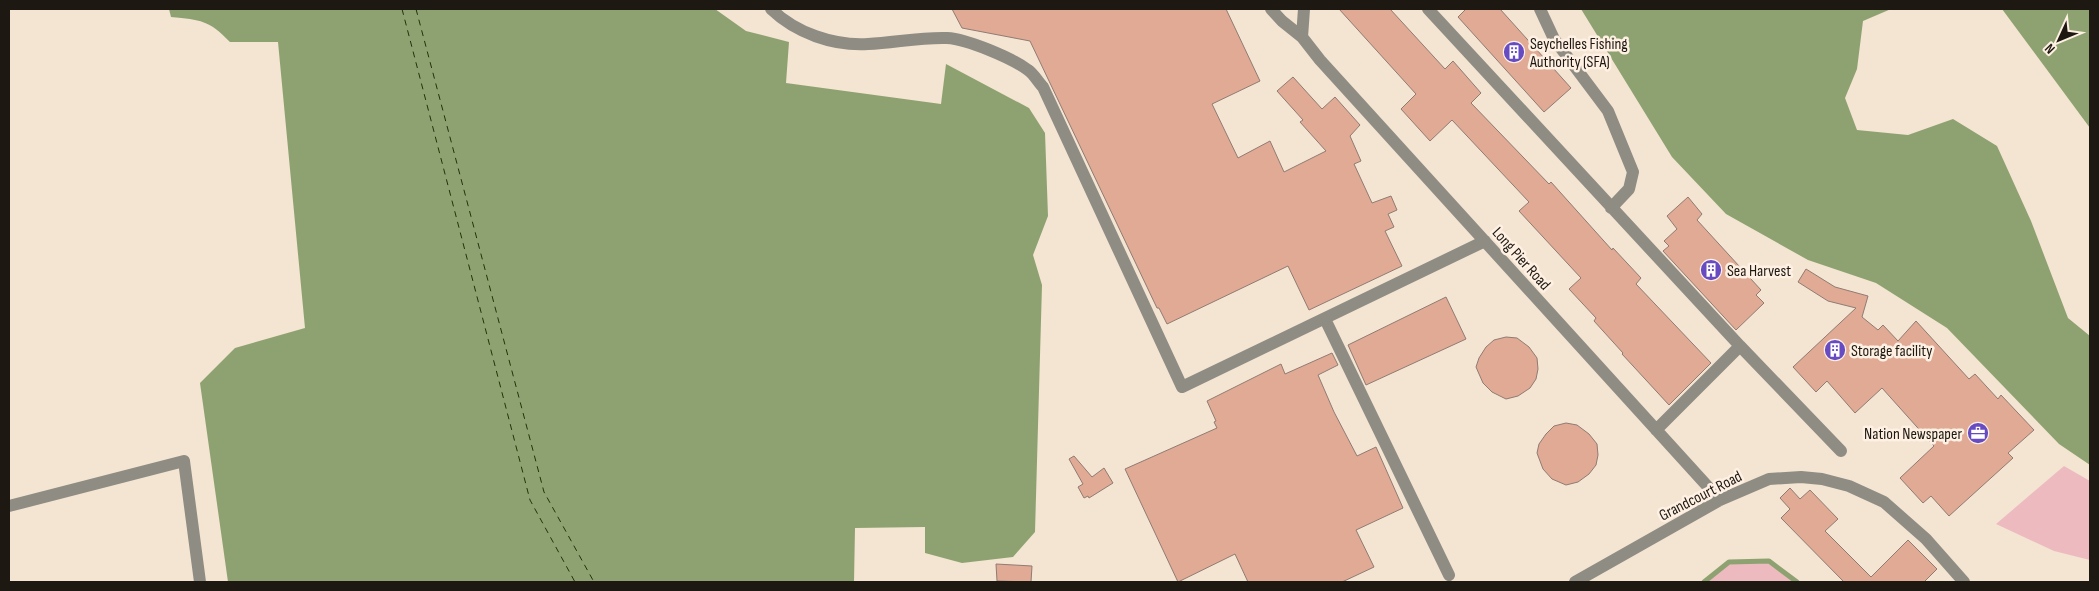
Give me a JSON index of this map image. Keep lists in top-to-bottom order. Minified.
{"streets":{"street":["Long Pier Road","Grandcourt Road"]},"crossings":[["Long Pier Road","Grandcourt Road"]],"places":{"building":["Seychelles Fishing Authority (SFA)","Sea Harvest","Storage facility"],"office":["Nation Newspaper"]},"north":"bottom left"}
